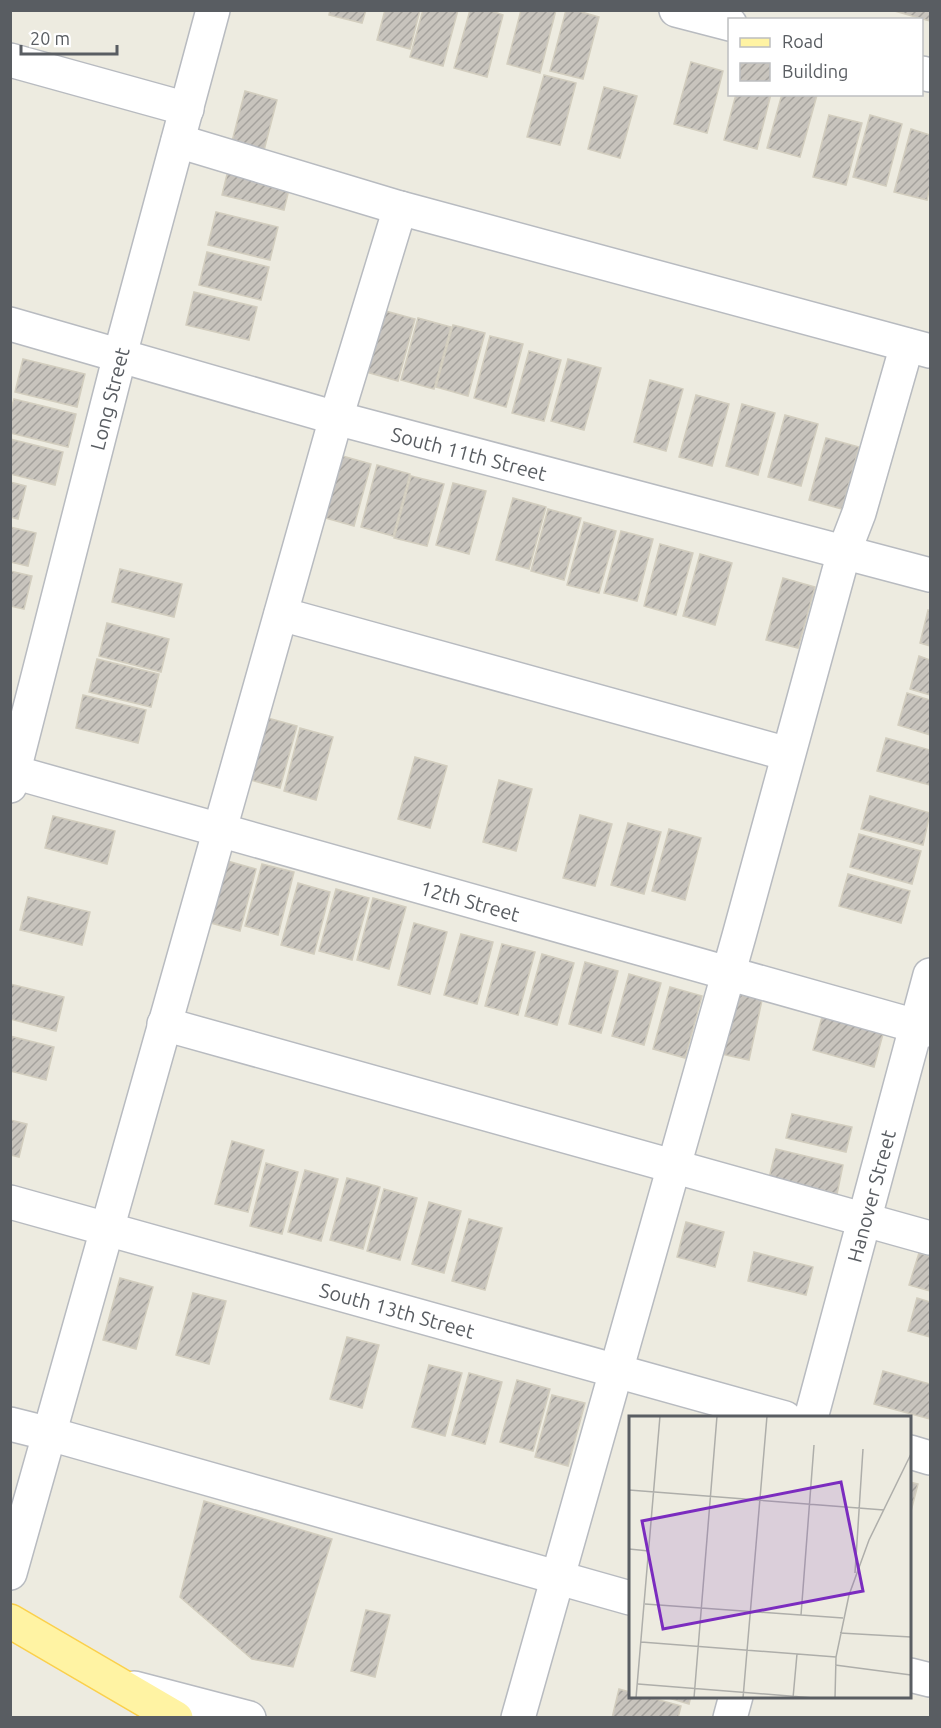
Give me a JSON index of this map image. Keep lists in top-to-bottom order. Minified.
{"streets":{"street":["Long Street","South 11th Street","12th Street","Hanover Street","South 13th Street"]},"crossings":[["Long Street","South 11th Street"],["Long Street","12th Street"],["12th Street","Hanover Street"]],"legend":["Road","Building"],"scale_bar":"20 m"}
